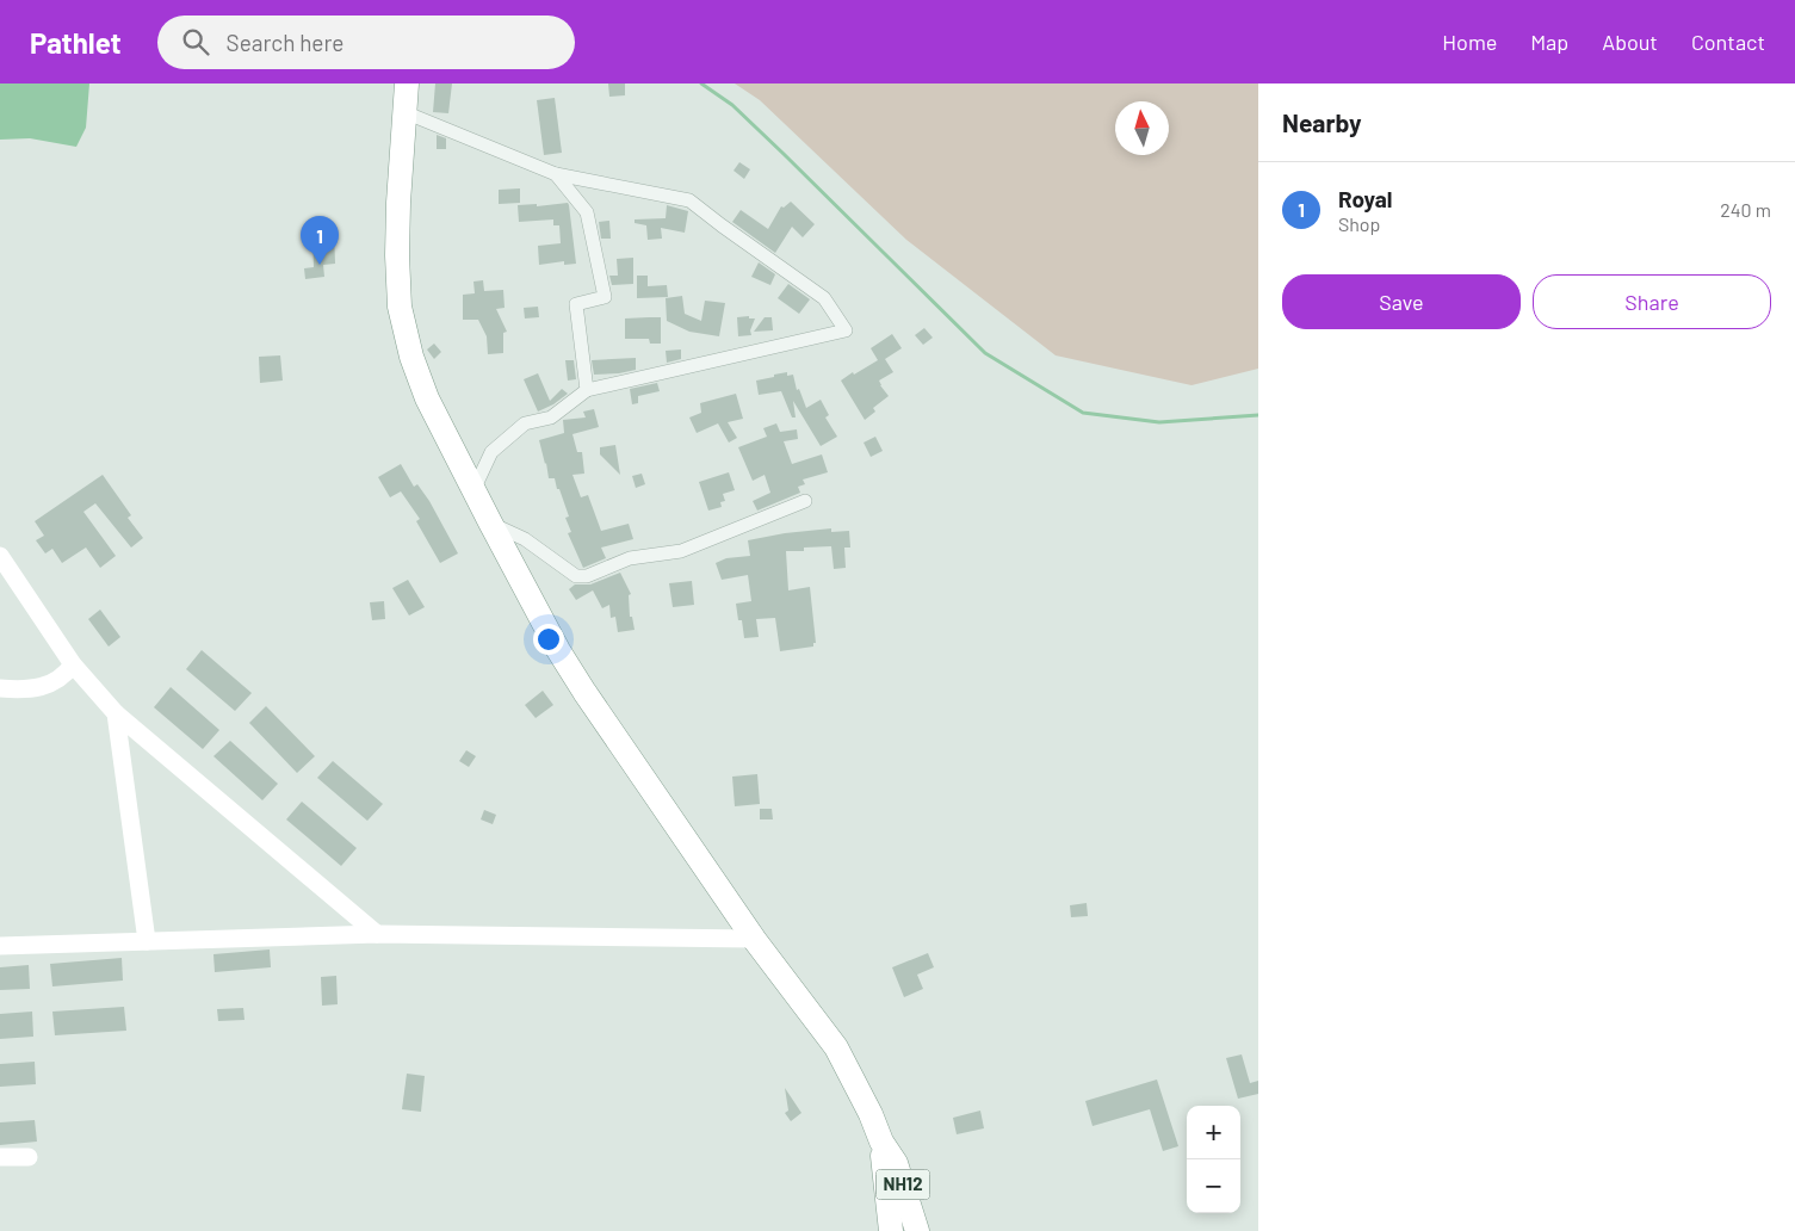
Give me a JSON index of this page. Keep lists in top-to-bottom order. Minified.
{"streets":{"highway":["NH12"]},"north":"top","page":{"header":"Pathlet","search":"Search here","nav":["Home","Map","About","Contact"],"heading":"Nearby","list":[{"mark":"1","name":"Royal","note":"Shop","value":"240 m"}],"pins":"1","buttons":["Save","Share"],"map_buttons":["+","−"]}}
